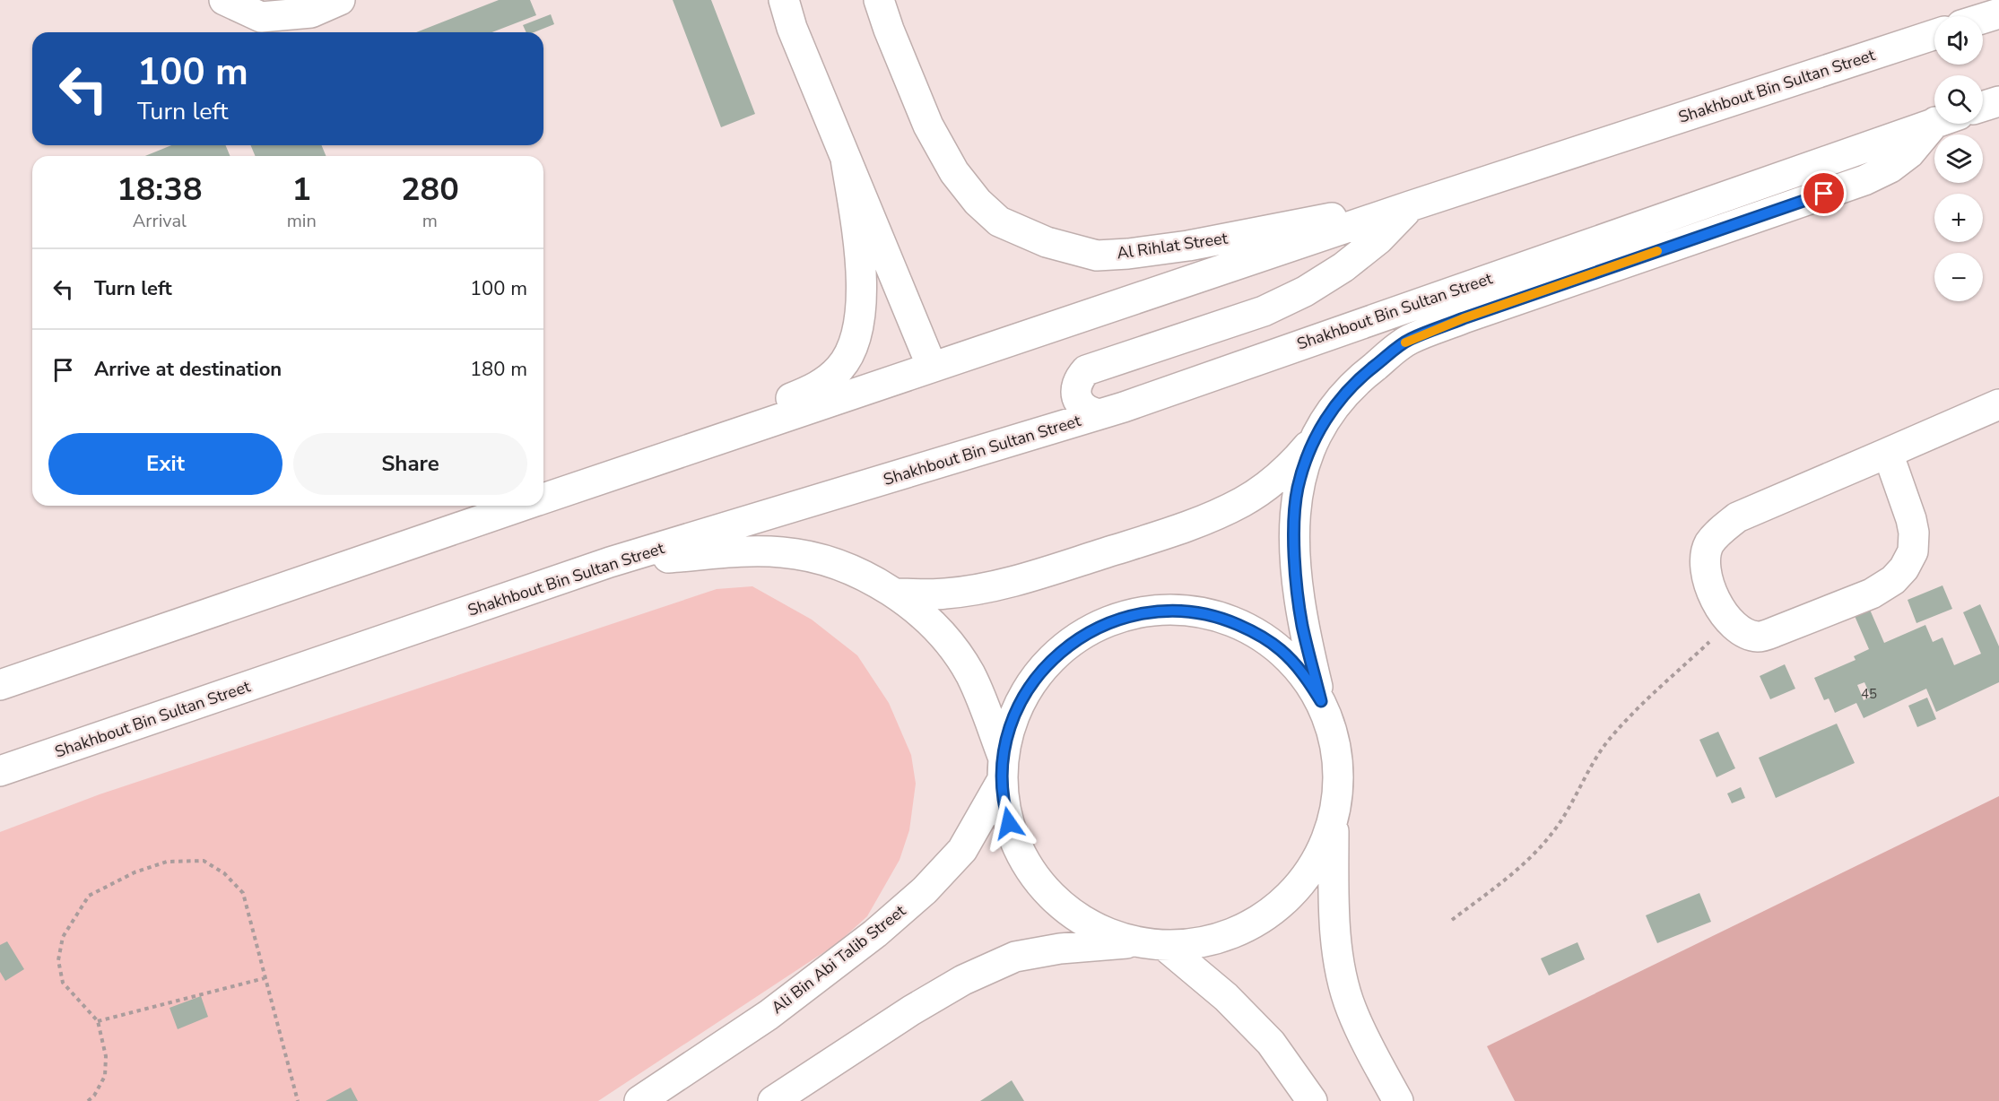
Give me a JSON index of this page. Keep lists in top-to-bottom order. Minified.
{"streets":{"main road":["Shakhbout Bin Sultan Street","Al Rihlat Street","Ali Bin Abi Talib Street"]},"crossings":[["Shakhbout Bin Sultan Street","Al Rihlat Street"]],"house_numbers":["45"],"page":{"map_buttons":["+","−"],"turn":["100 m","Turn left"],"eta":["18:38","Arrival","1","min","280","m"],"list":[{"name":"Turn left","value":"100 m"},{"name":"Arrive at destination","value":"180 m"}],"buttons":["Exit","Share"]}}
